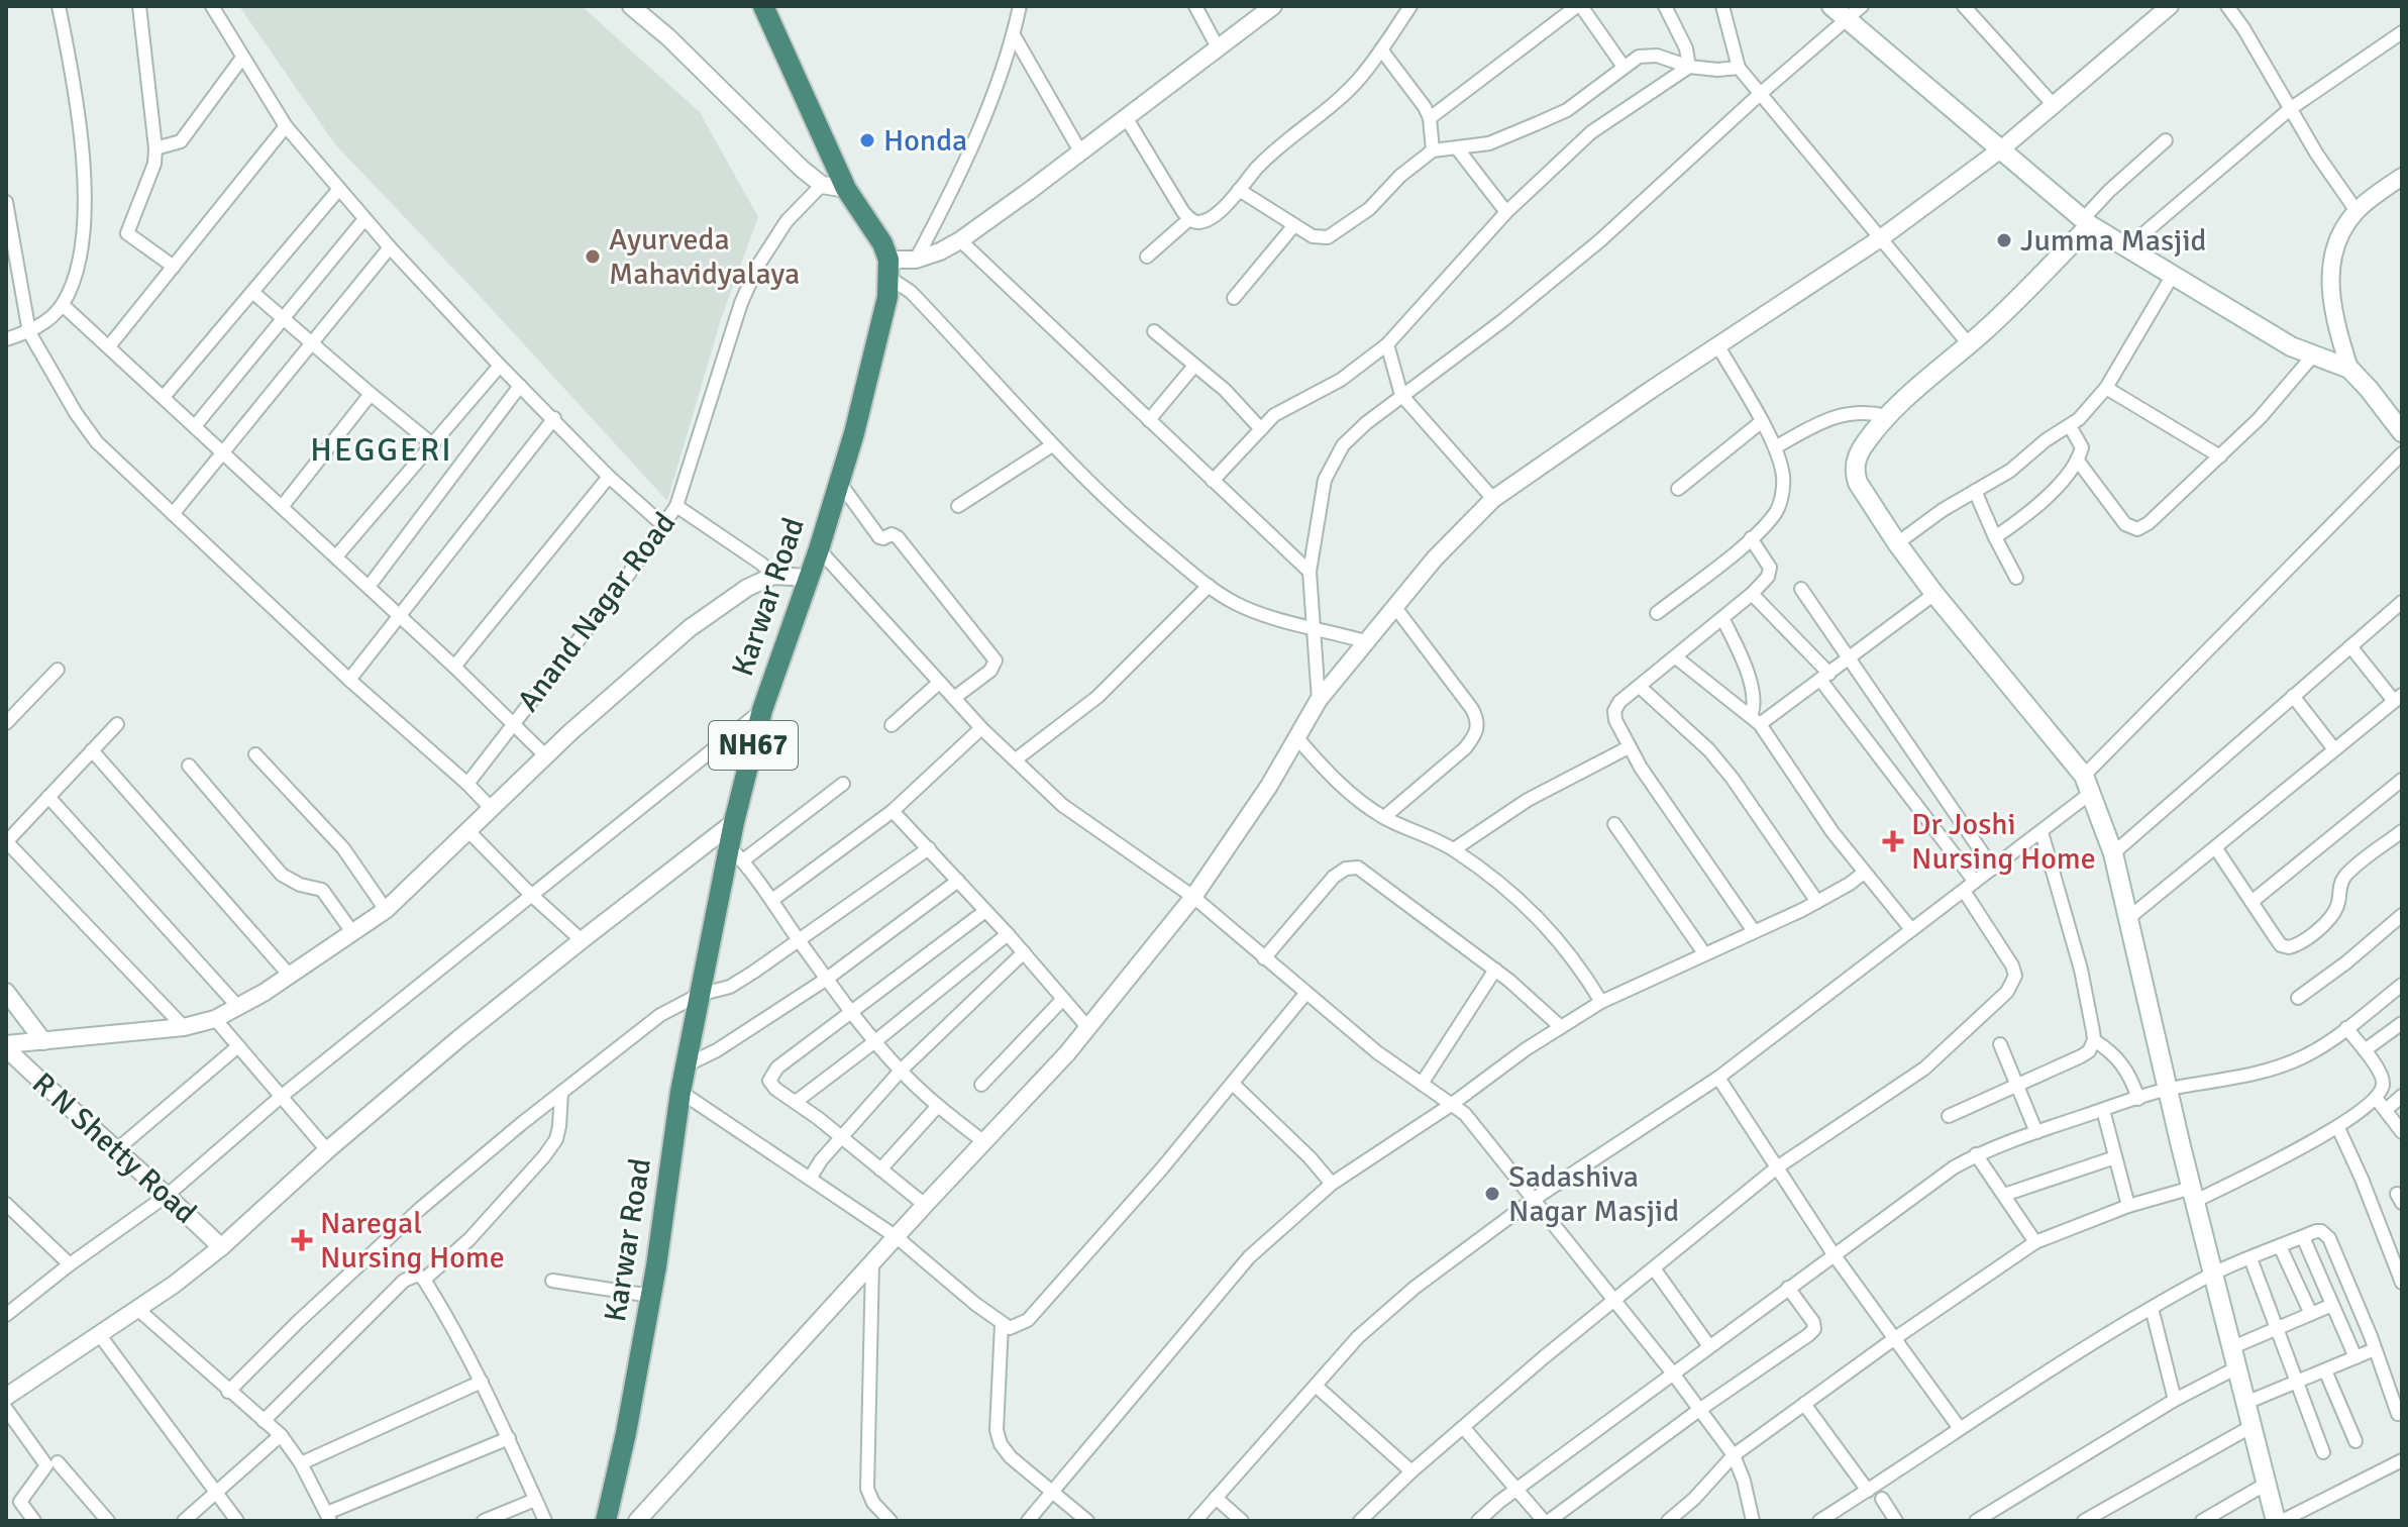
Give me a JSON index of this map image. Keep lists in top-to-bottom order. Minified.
{"streets":{"highway":["Karwar Road","NH67"],"street":["Anand Nagar Road","R N Shetty Road"]},"crossings":[["Anand Nagar Road","R N Shetty Road"]],"districts":["HEGGERI"],"places":{"other":["Honda","Jumma Masjid","Ayurveda Mahavidyalaya","Sadashiva Nagar Masjid"],"health":["Dr Joshi Nursing Home","Naregal Nursing Home"]}}
